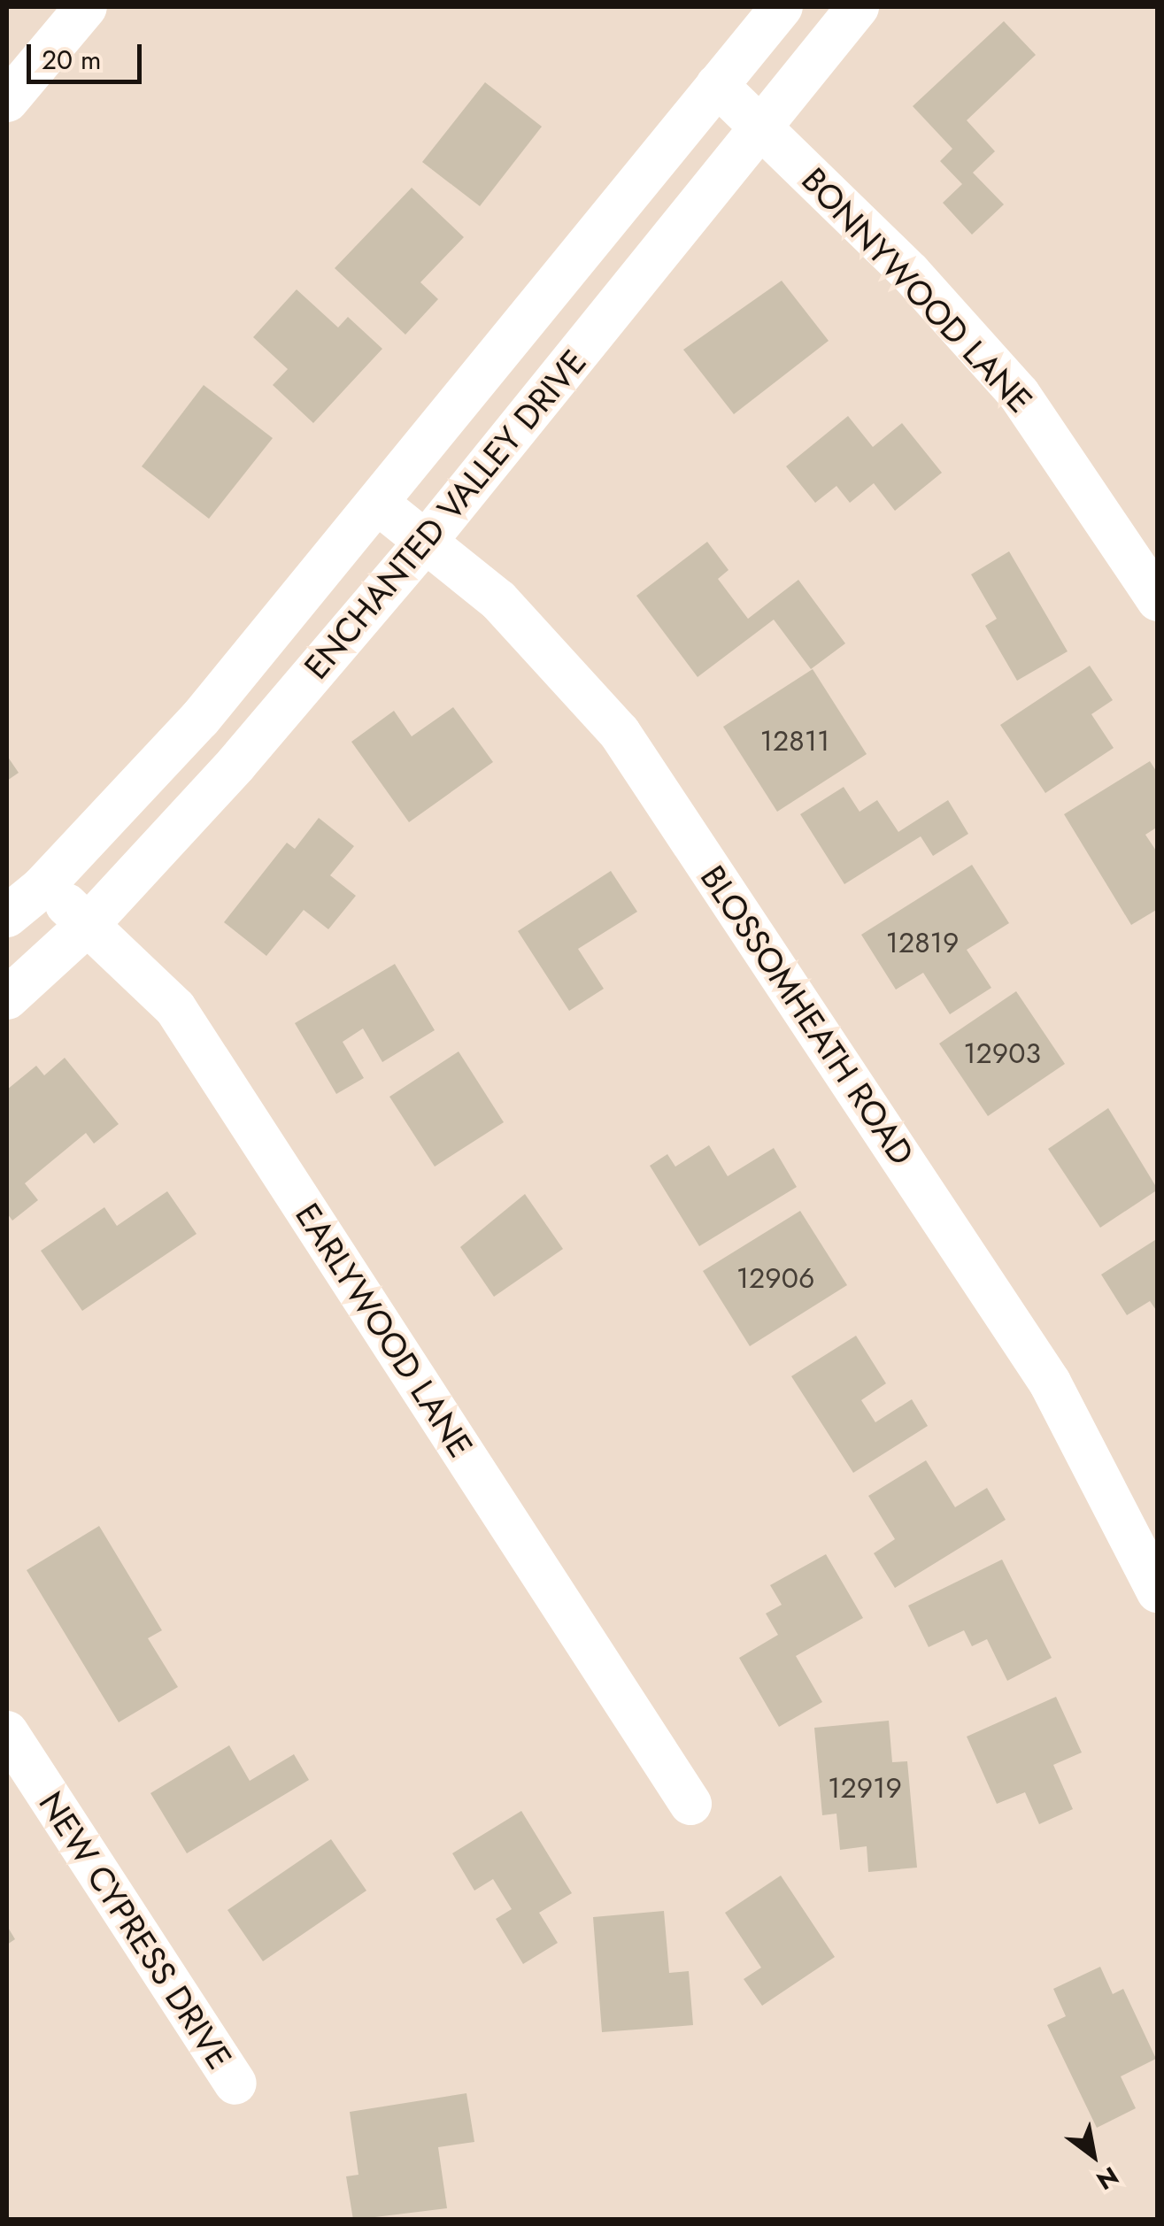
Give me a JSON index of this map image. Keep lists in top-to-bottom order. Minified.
{"streets":{"street":["BONNYWOOD LANE","ENCHANTED VALLEY DRIVE","BLOSSOMHEATH ROAD","EARLYWOOD LANE","NEW CYPRESS DRIVE"]},"crossings":[["BONNYWOOD LANE","ENCHANTED VALLEY DRIVE"],["ENCHANTED VALLEY DRIVE","BLOSSOMHEATH ROAD"],["ENCHANTED VALLEY DRIVE","EARLYWOOD LANE"]],"house_numbers":["12811","12819","12903","12906","12919"],"scale_bar":"20 m","north":"bottom right"}
